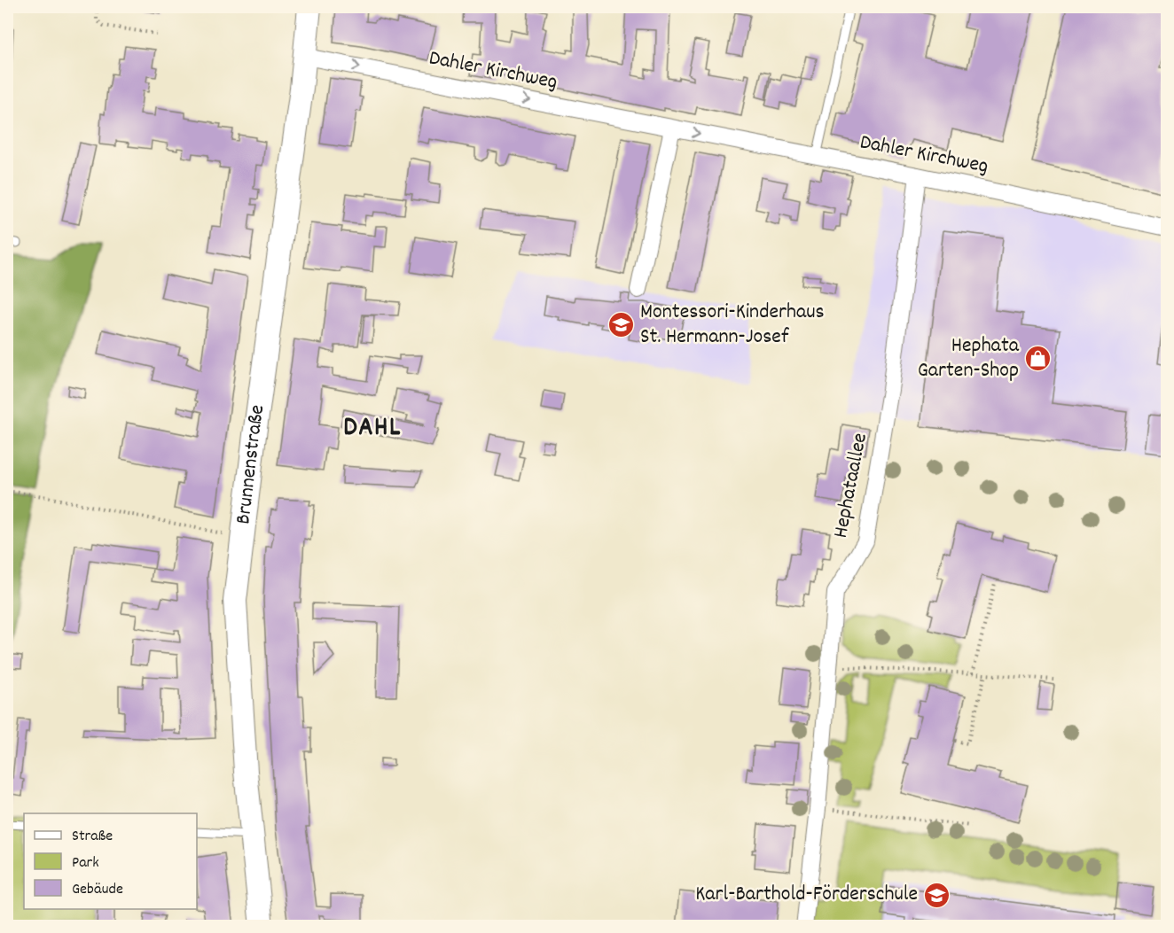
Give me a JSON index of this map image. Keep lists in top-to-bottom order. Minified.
{"streets":{"street":["Dahler Kirchweg","Brunnenstraße","Hephataallee"]},"crossings":[["Dahler Kirchweg","Brunnenstraße"],["Dahler Kirchweg","Hephataallee"]],"one_way":["Dahler Kirchweg"],"districts":["DAHL"],"places":{"school or university":["Montessori-Kinderhaus St. Hermann-Josef","Karl-Barthold-Förderschule"],"shop":["Hephata Garten-Shop"]},"legend":["Straße","Park","Gebäude"]}
